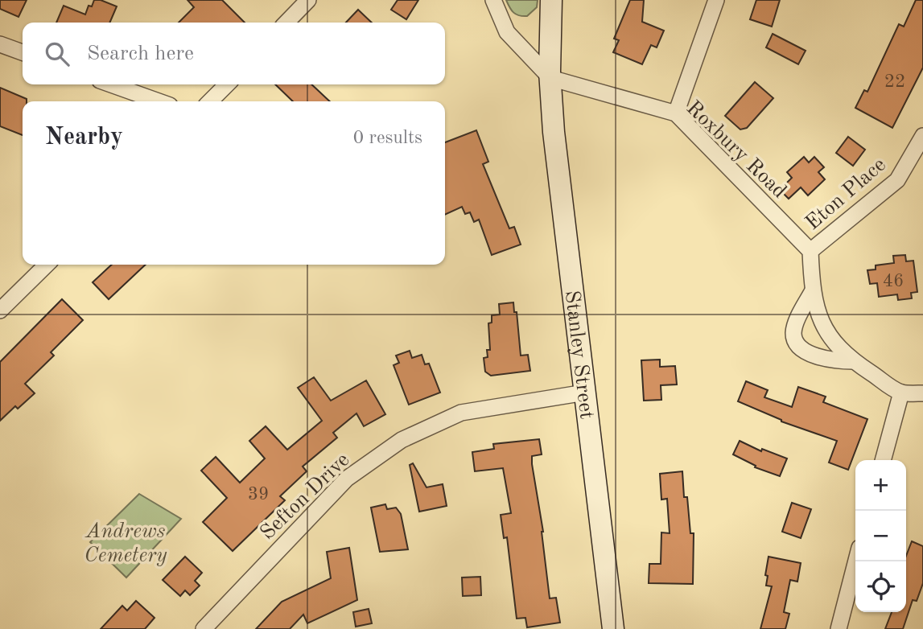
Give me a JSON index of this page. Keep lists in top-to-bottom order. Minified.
{"streets":{"main road":["Stanley Street"],"street":["Roxbury Road","Eton Place","Sefton Drive"]},"crossings":[["Roxbury Road","Eton Place"],["Roxbury Road","Stanley Street"],["Stanley Street","Sefton Drive"]],"parks":["Andrews Cemetery"],"house_numbers":["22","46","39"],"page":{"search":"Search here","heading":["Nearby","0 results"],"map_buttons":["+","−"]}}
